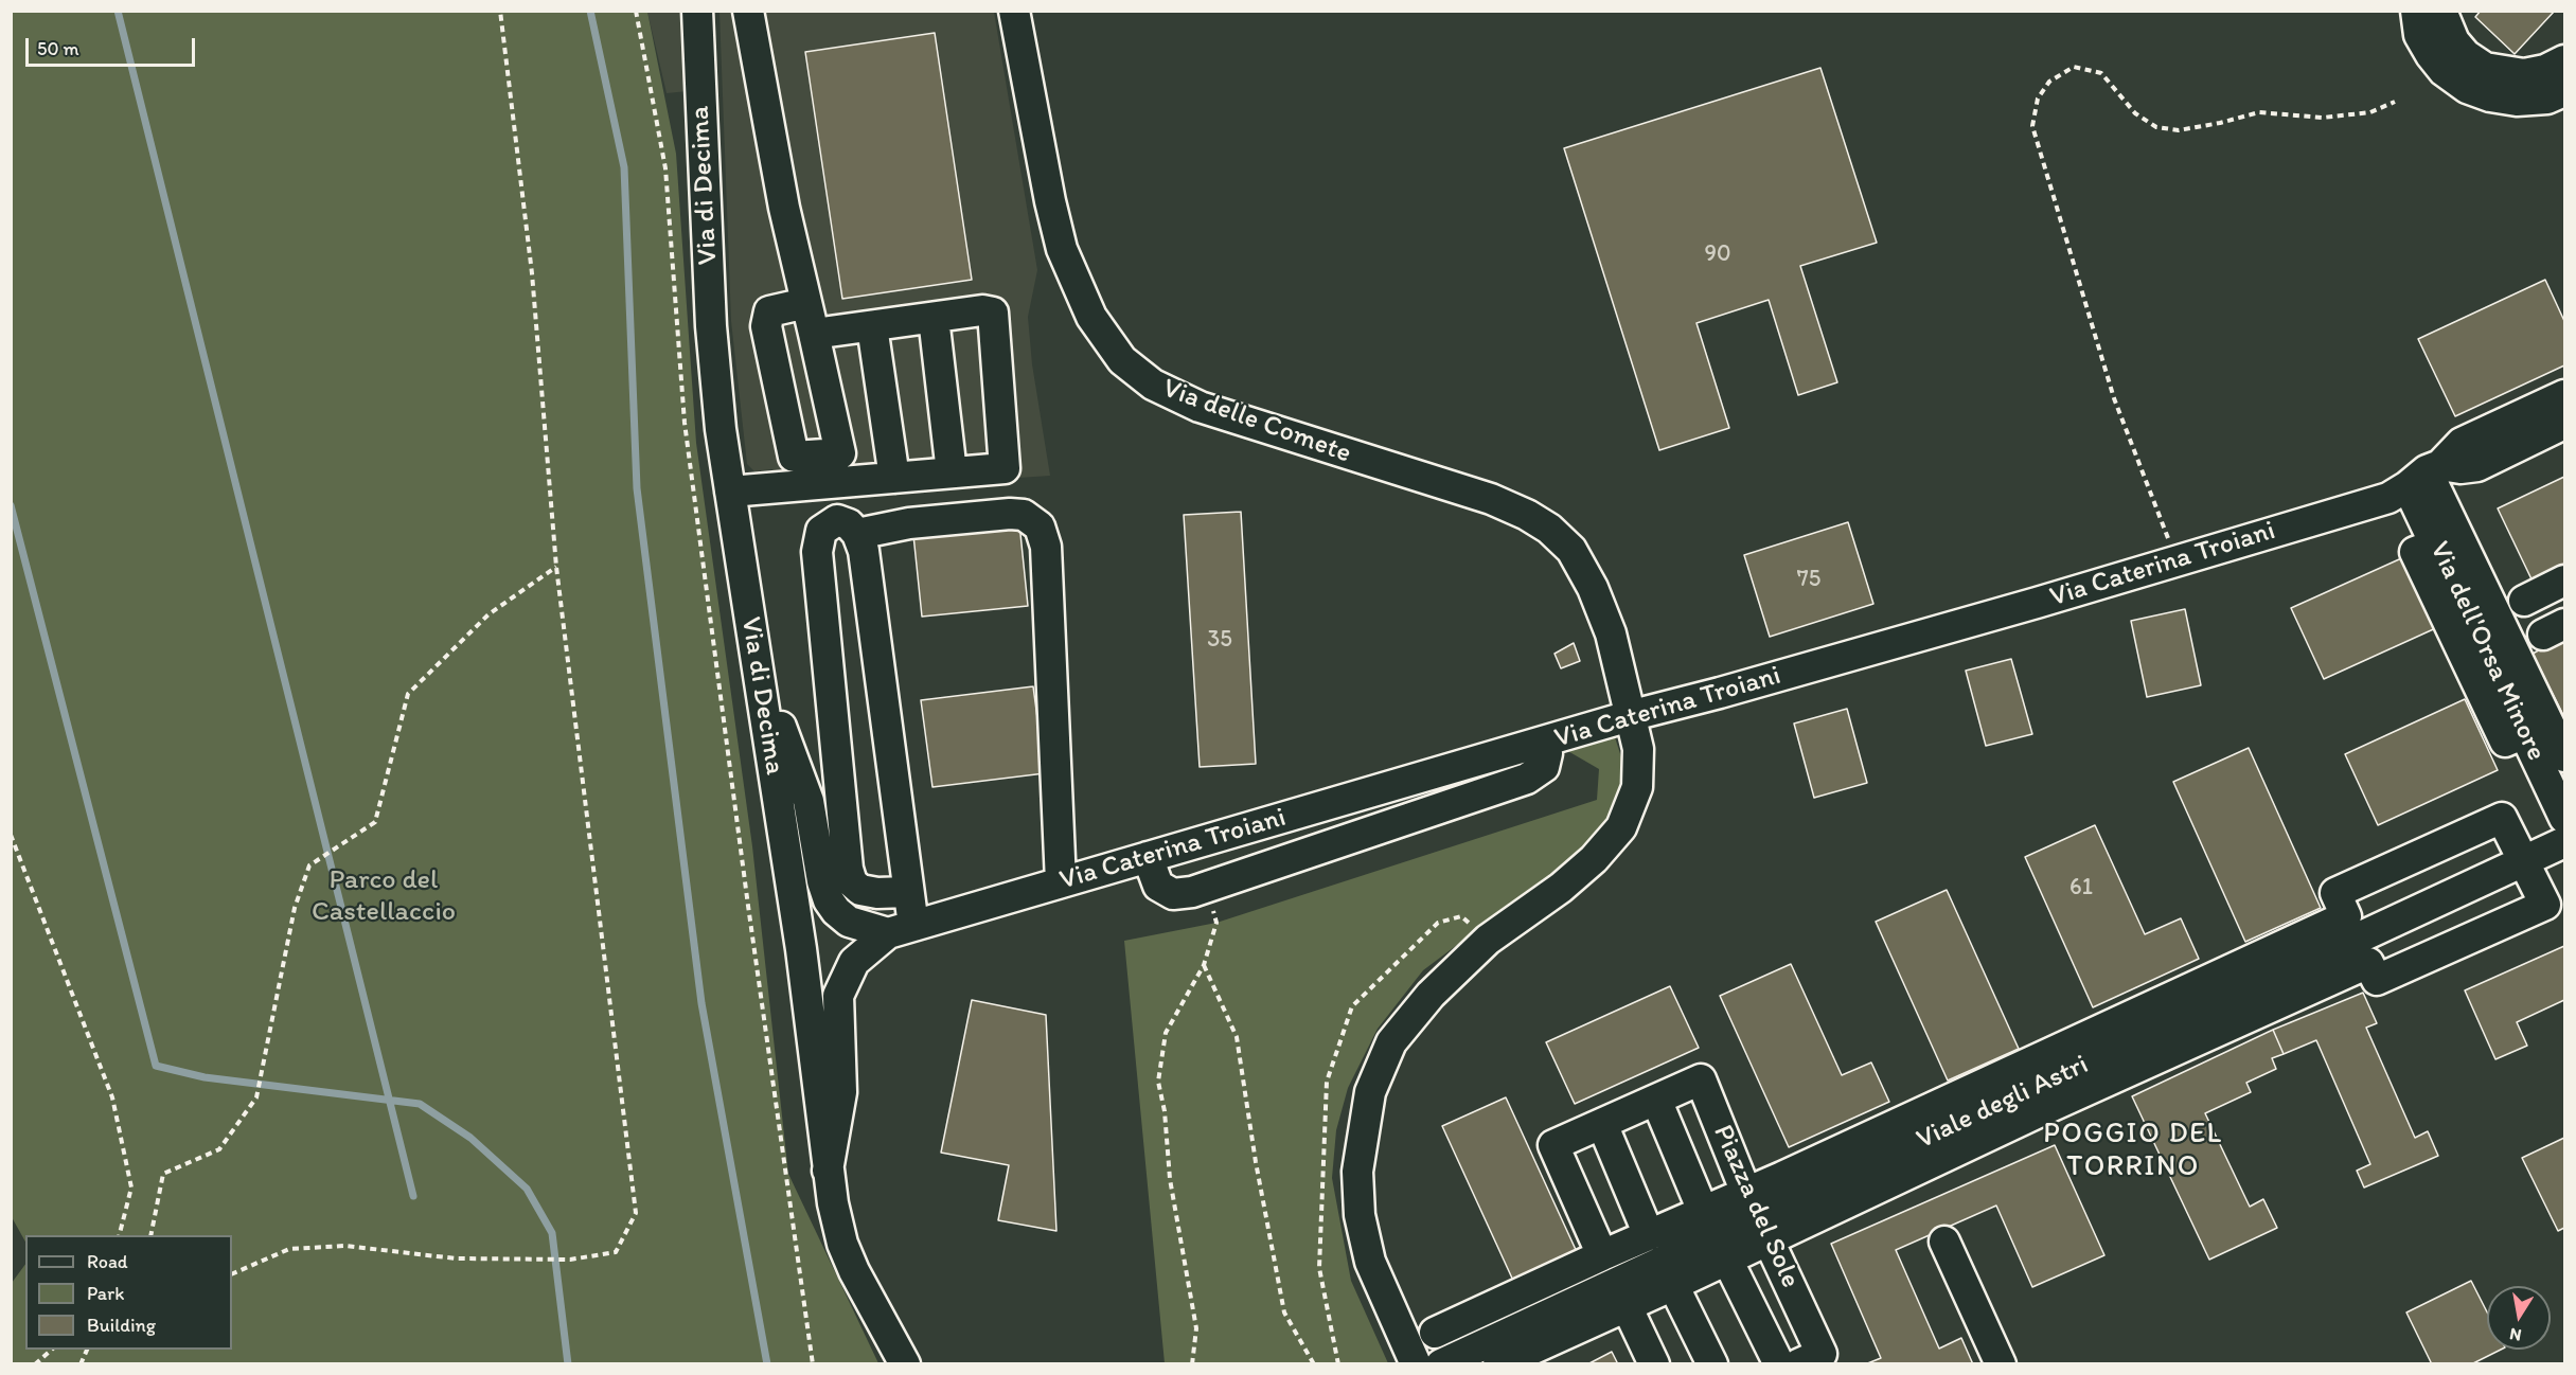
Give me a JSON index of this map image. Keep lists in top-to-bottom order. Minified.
{"streets":{"street":["Via di Decima","Via delle Comete","Via Caterina Troiani","Via dell'Orsa Minore","Viale degli Astri","Piazza del Sole"]},"crossings":[["Via di Decima","Via Caterina Troiani"],["Via delle Comete","Via Caterina Troiani"],["Via Caterina Troiani","Via dell'Orsa Minore"],["Viale degli Astri","Piazza del Sole"]],"districts":["POGGIO DEL TORRINO"],"parks":["Parco del Castellaccio"],"house_numbers":["90","75","35","61"],"legend":["Road","Park","Building"],"scale_bar":"50 m","north":"bottom"}
